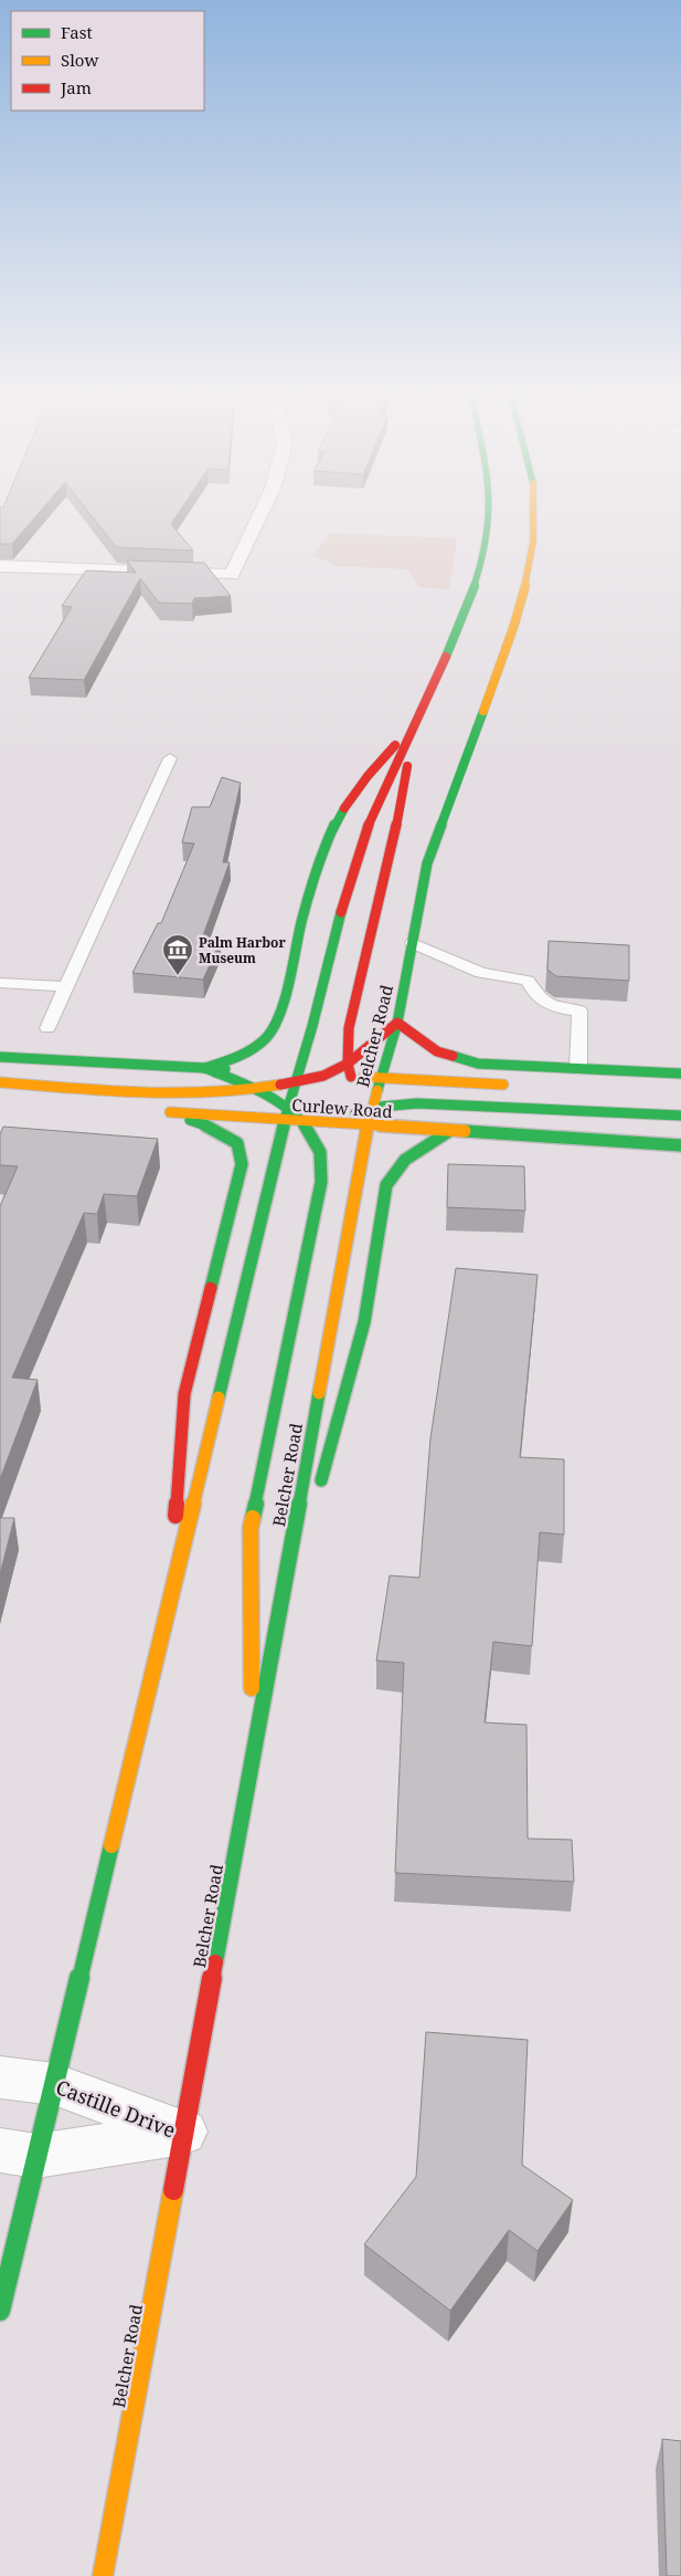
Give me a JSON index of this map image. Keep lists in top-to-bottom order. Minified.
{"streets":{"main road":["Belcher Road","Curlew Road"],"street":["Castille Drive"]},"crossings":[["Belcher Road","Curlew Road"],["Belcher Road","Castille Drive"]],"places":{"museum":["Palm Harbor Museum"]},"legend":["Fast","Slow","Jam"]}
